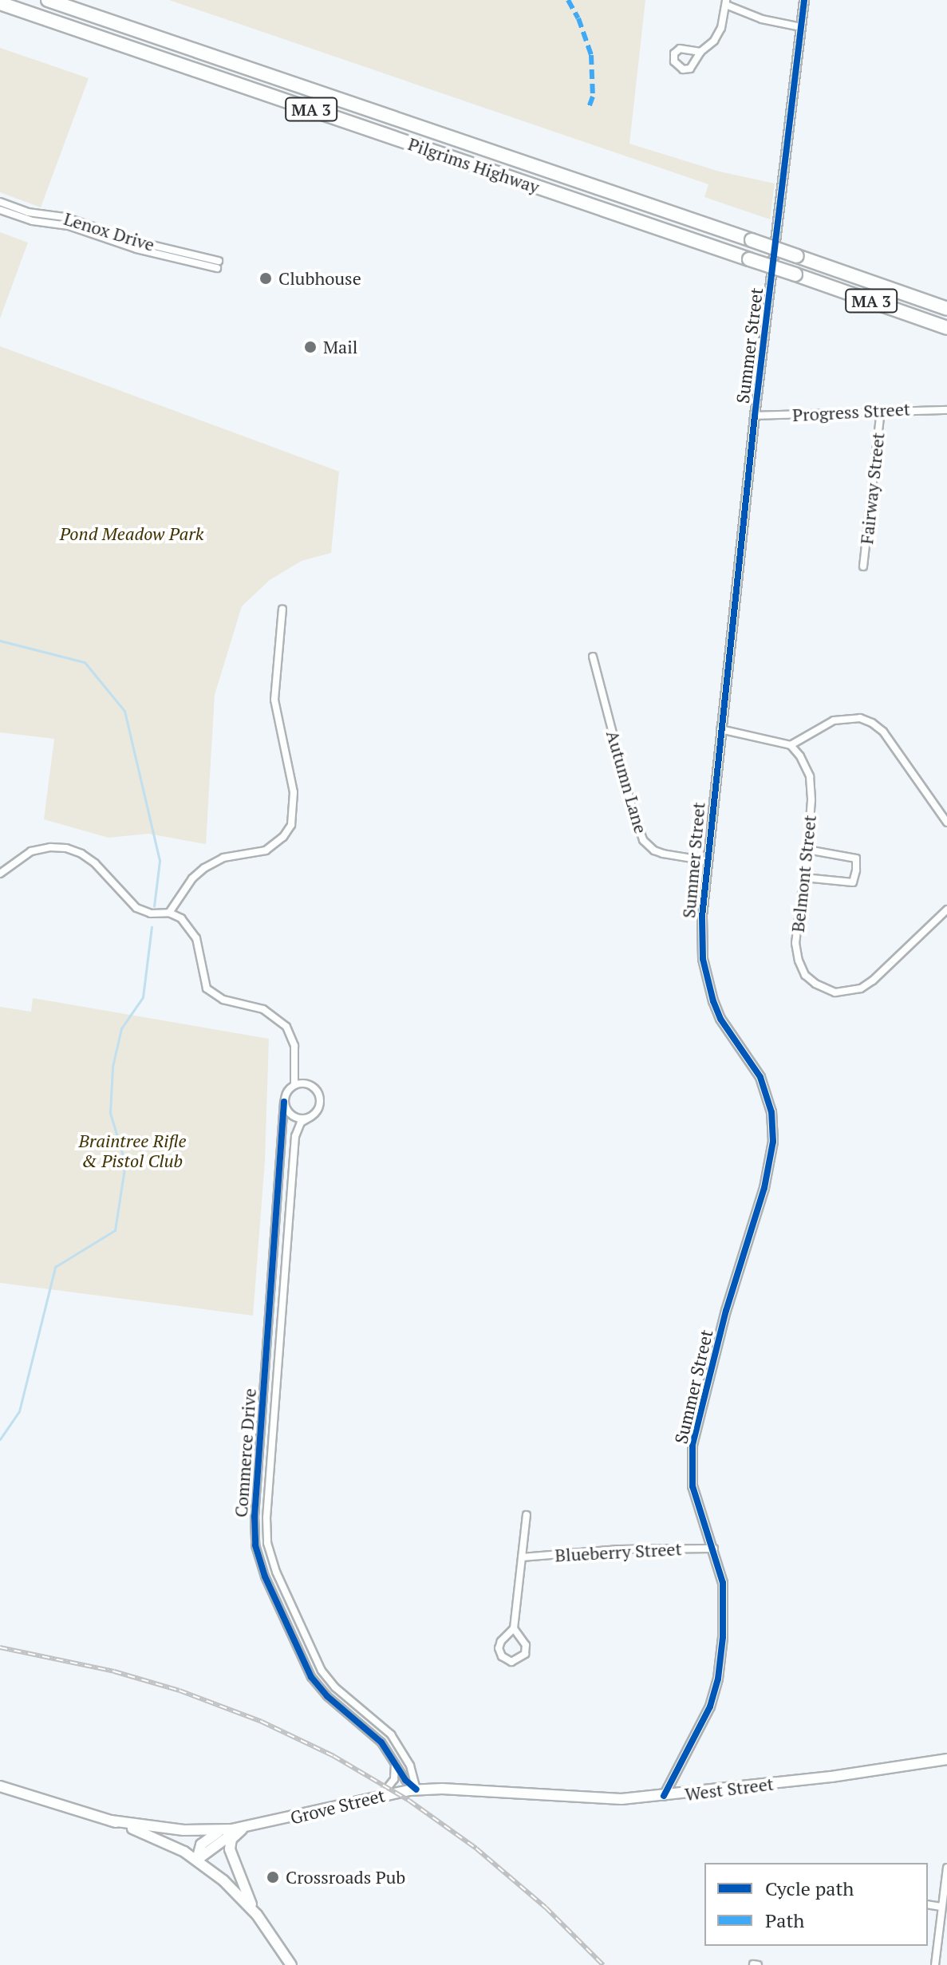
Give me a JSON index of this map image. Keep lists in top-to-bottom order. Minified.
{"streets":{"highway":["MA 3","Pilgrims Highway"],"main road":["West Street","Grove Street"],"street":["Lenox Drive","Summer Street","Progress Street","Fairway Street","Autumn Lane","Belmont Street","Commerce Drive","Blueberry Street"]},"crossings":[["Summer Street","Progress Street"],["Summer Street","Autumn Lane"],["Summer Street","Blueberry Street"],["Summer Street","West Street"],["Progress Street","Fairway Street"],["Commerce Drive","Grove Street"],["West Street","Grove Street"]],"parks":["Pond Meadow Park","Braintree Rifle & Pistol Club"],"places":["Clubhouse","Mail","Crossroads Pub"],"legend":["Cycle path","Path"]}
